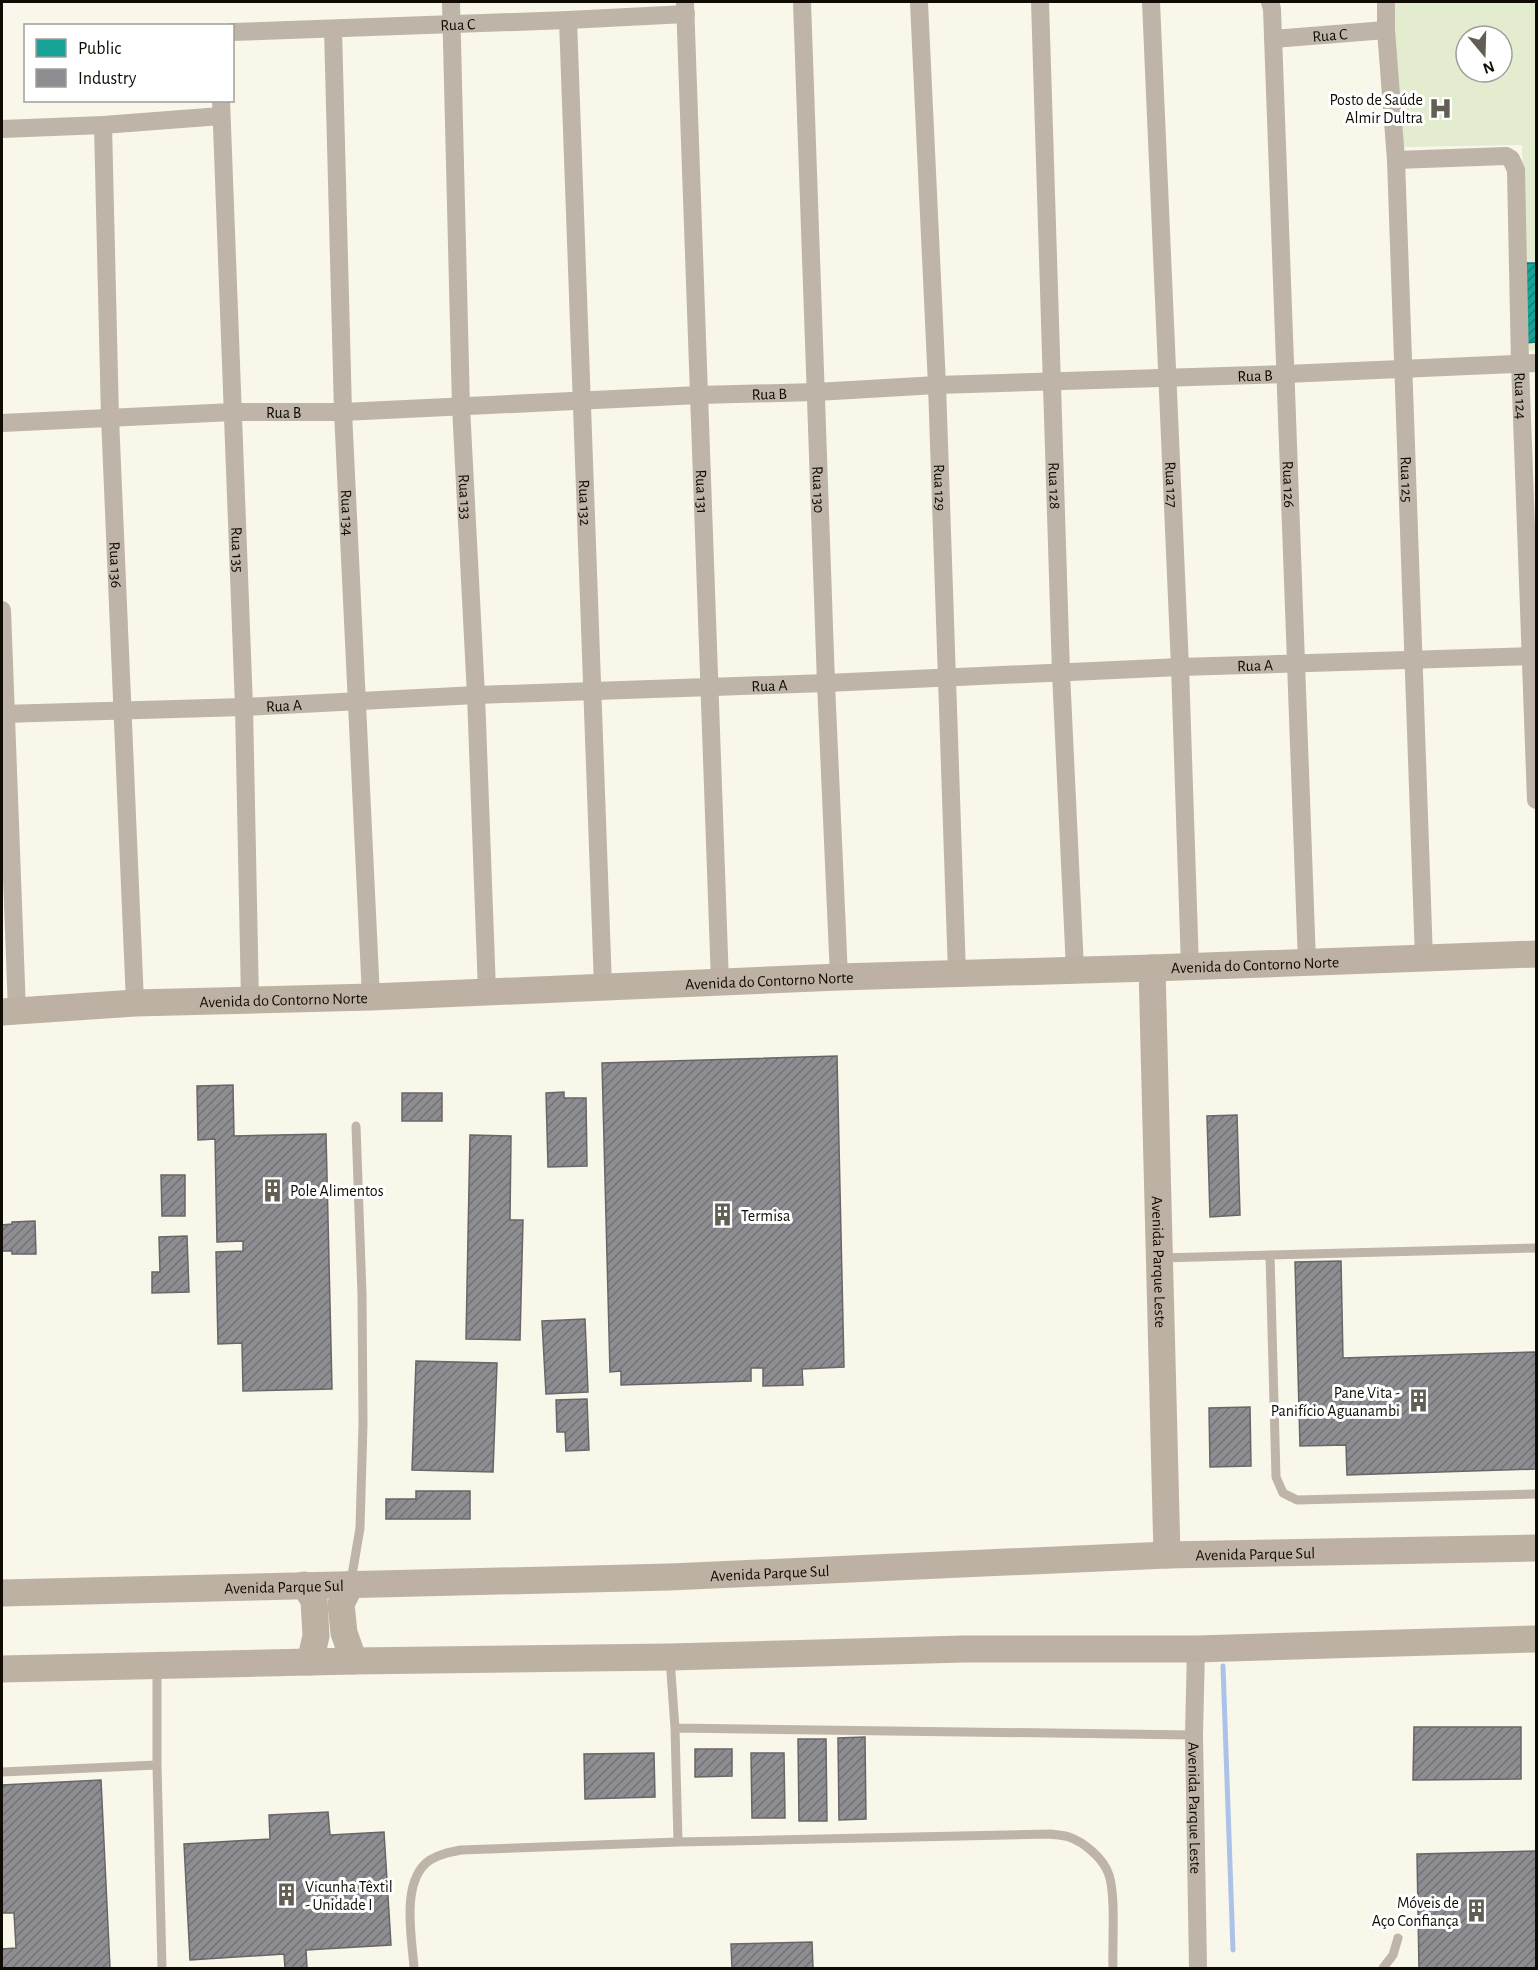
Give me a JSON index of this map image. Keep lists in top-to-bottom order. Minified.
{"streets":{"street":["Rua C","Rua B","Rua 124","Rua 125","Rua 127","Rua 126","Rua 128","Rua 129","Rua 130","Rua 131","Rua 133","Rua 132","Rua 134","Rua 135","Rua 136","Rua A","Avenida do Contorno Norte","Avenida Parque Leste","Avenida Parque Sul"]},"crossings":[["Rua C","Rua 125"],["Rua C","Rua 126"],["Rua C","Rua 131"],["Rua C","Rua 133"],["Rua C","Rua 132"],["Rua C","Rua 134"],["Rua B","Rua 124"],["Rua B","Rua 125"],["Rua B","Rua 127"],["Rua B","Rua 126"],["Rua B","Rua 128"],["Rua B","Rua 129"],["Rua B","Rua 130"],["Rua B","Rua 131"],["Rua B","Rua 133"],["Rua B","Rua 132"],["Rua B","Rua 134"],["Rua B","Rua 135"],["Rua B","Rua 136"],["Rua 124","Rua 125"],["Rua 124","Rua A"],["Rua 125","Rua A"],["Rua 125","Avenida do Contorno Norte"],["Rua 127","Rua A"],["Rua 127","Avenida do Contorno Norte"],["Rua 126","Rua A"],["Rua 126","Avenida do Contorno Norte"],["Rua 128","Rua A"],["Rua 128","Avenida do Contorno Norte"],["Rua 129","Rua A"],["Rua 129","Avenida do Contorno Norte"],["Rua 130","Rua A"],["Rua 130","Avenida do Contorno Norte"],["Rua 131","Rua A"],["Rua 131","Avenida do Contorno Norte"],["Rua 133","Rua A"],["Rua 133","Avenida do Contorno Norte"],["Rua 132","Rua A"],["Rua 132","Avenida do Contorno Norte"],["Rua 134","Rua A"],["Rua 134","Avenida do Contorno Norte"],["Rua 135","Rua A"],["Rua 135","Avenida do Contorno Norte"],["Rua 136","Rua A"],["Rua 136","Avenida do Contorno Norte"],["Avenida do Contorno Norte","Avenida Parque Leste"],["Avenida Parque Leste","Avenida Parque Sul"]],"places":{"hospital":["Posto de Saúde Almir Dultra"],"building":["Pole Alimentos","Termisa","Pane Vita - Panifício Aguanambi","Vicunha Têxtil - Unidade I","Móveis de Aço Confiança"]},"legend":["Public","Industry"],"north":"bottom"}
